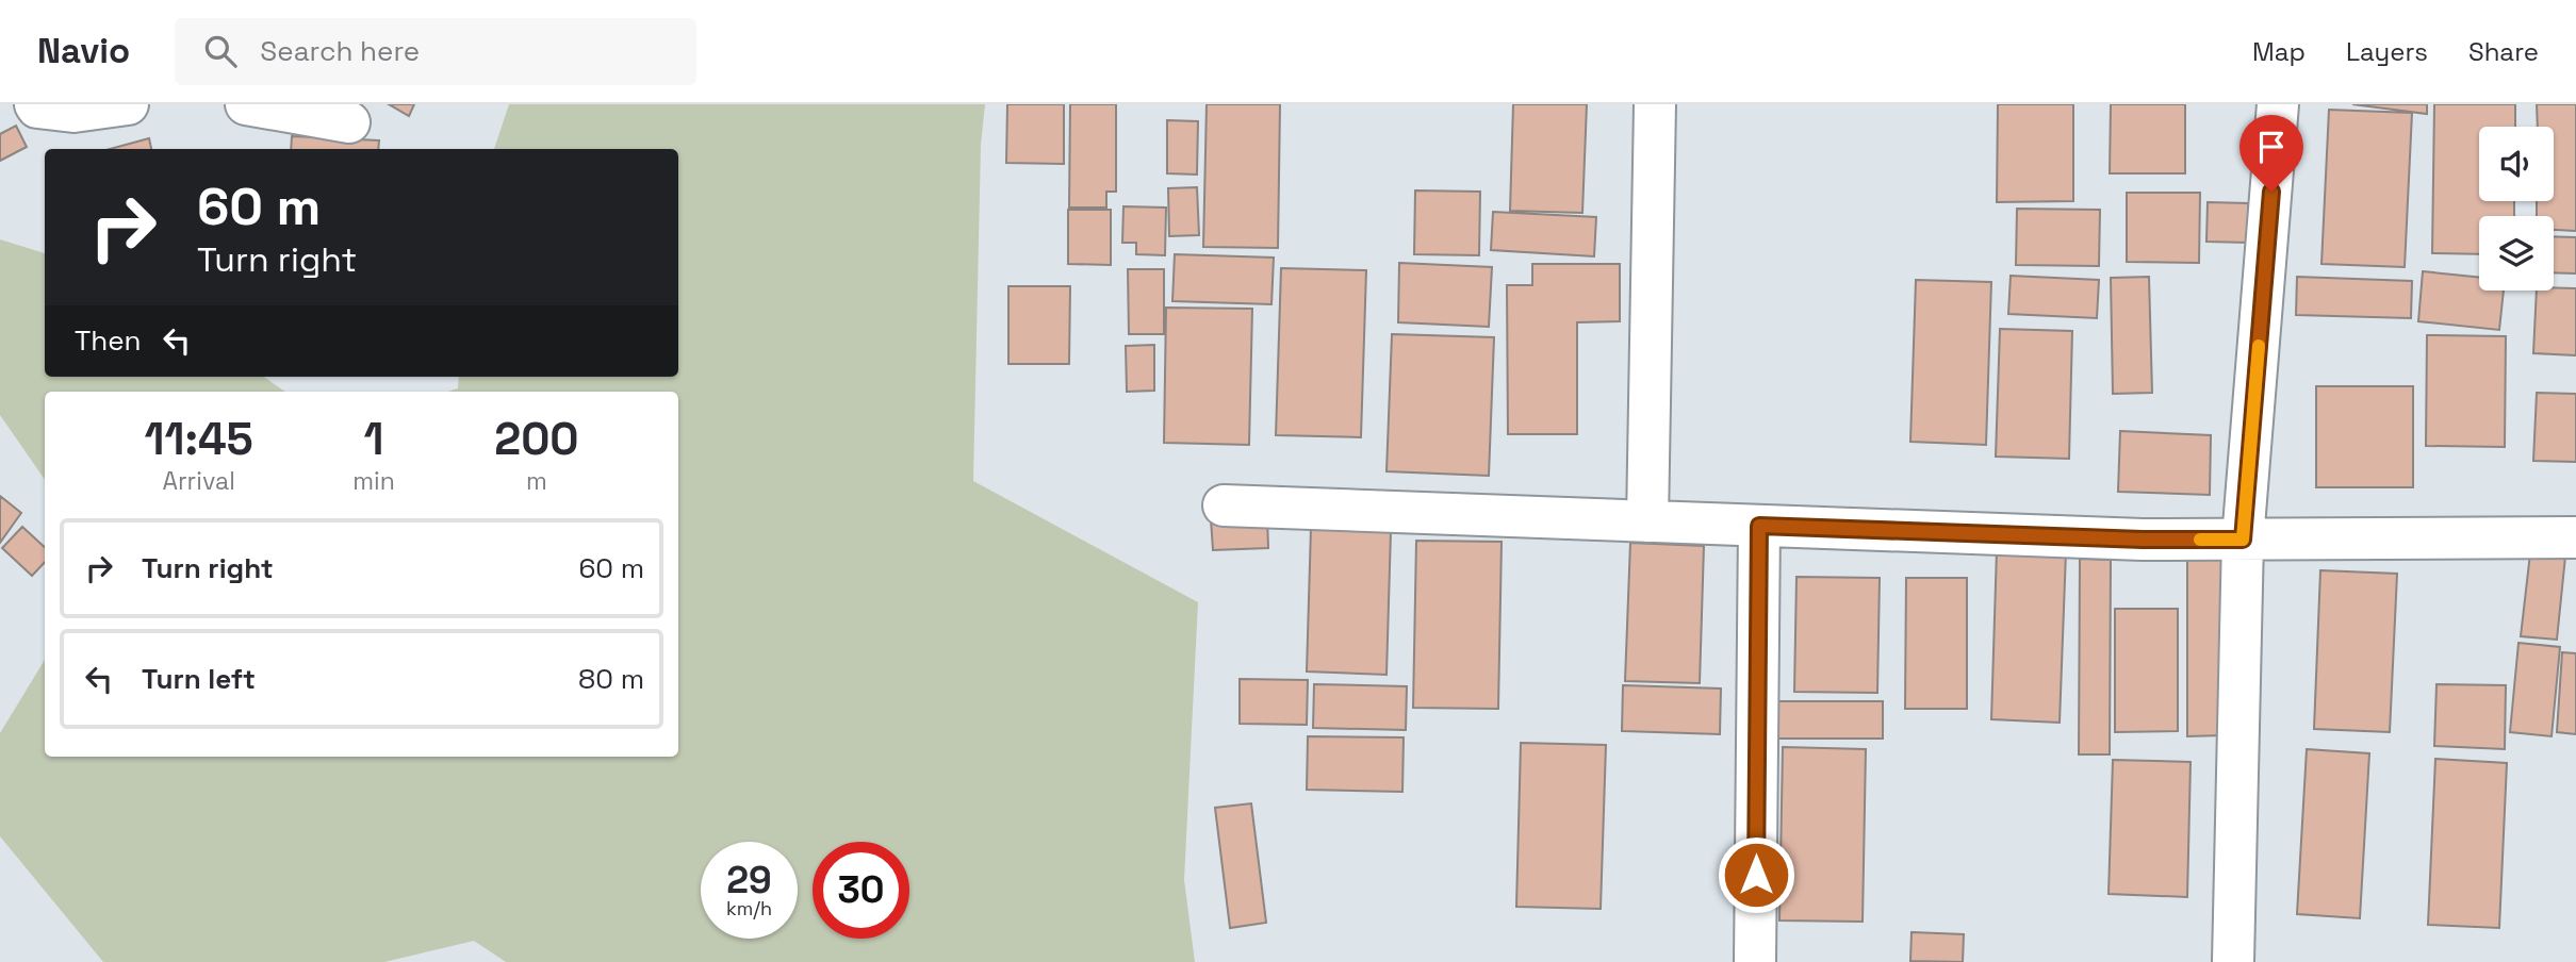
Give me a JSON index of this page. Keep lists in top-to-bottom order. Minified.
{"page":{"header":"Navio","search":"Search here","nav":["Map","Layers","Share"],"turn":["60 m","Turn right"],"then":"Then","eta":["11:45","Arrival","1","min","200","m"],"list":[{"name":"Turn right","value":"60 m"},{"name":"Turn left","value":"80 m"}],"speed":"29 km/h","limit":"30"}}
